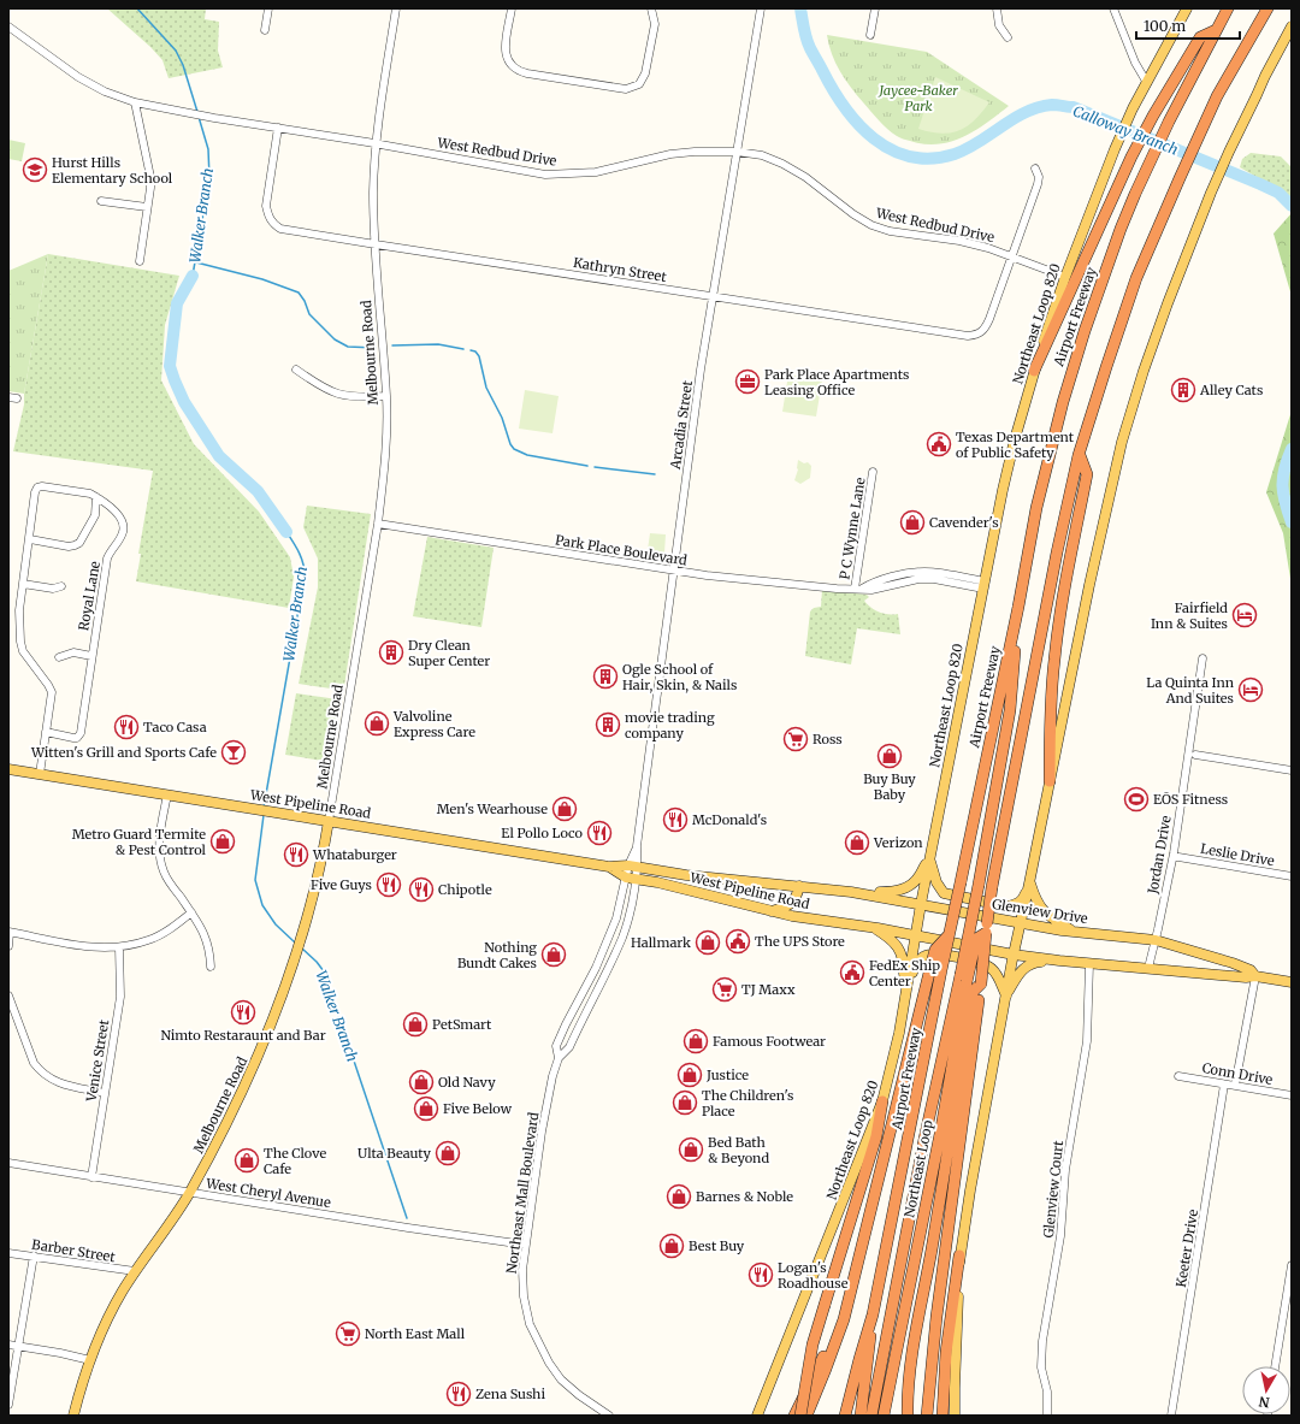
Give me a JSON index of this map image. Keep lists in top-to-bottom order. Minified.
{"streets":{"highway":["Airport Freeway","Northeast Loop"],"main road":["Northeast Loop 820","Melbourne Road","West Pipeline Road","Glenview Drive"],"street":["West Redbud Drive","Kathryn Street","Arcadia Street","P C Wynne Lane","Park Place Boulevard","Royal Lane","Jordan Drive","Leslie Drive","Venice Street","Conn Drive","Glenview Court","West Cheryl Avenue","Northeast Mall Boulevard","Keeter Drive","Barber Street"]},"crossings":[["West Redbud Drive","Kathryn Street"],["West Redbud Drive","Northeast Loop 820"],["West Redbud Drive","Melbourne Road"],["West Redbud Drive","Arcadia Street"],["Kathryn Street","Melbourne Road"],["Kathryn Street","Arcadia Street"],["Northeast Loop 820","Park Place Boulevard"],["Northeast Loop 820","West Pipeline Road"],["Northeast Loop 820","Glenview Drive"],["Melbourne Road","Park Place Boulevard"],["Melbourne Road","West Pipeline Road"],["Melbourne Road","West Cheryl Avenue"],["Melbourne Road","Barber Street"],["Arcadia Street","Park Place Boulevard"],["Arcadia Street","West Pipeline Road"],["Arcadia Street","Northeast Mall Boulevard"],["P C Wynne Lane","Park Place Boulevard"],["West Pipeline Road","Glenview Drive"],["West Pipeline Road","Northeast Mall Boulevard"],["Jordan Drive","Glenview Drive"],["Glenview Drive","Glenview Court"],["Venice Street","West Cheryl Avenue"],["Conn Drive","Keeter Drive"],["West Cheryl Avenue","Northeast Mall Boulevard"]],"water":["Calloway Branch","Walker Branch"],"parks":["Jaycee-Baker Park"],"places":{"school or university":["Hurst Hills Elementary School"],"office":["Park Place Apartments Leasing Office"],"building":["Alley Cats","Dry Clean Super Center","Ogle School of Hair, Skin, & Nails","movie trading company"],"public building":["Texas Department of Public Safety","The UPS Store","FedEx Ship Center"],"shop":["Cavender's","Valvoline Express Care","Buy Buy Baby","Men's Wearhouse","Metro Guard Termite & Pest Control","Verizon","Hallmark","Nothing Bundt Cakes","PetSmart","Famous Footwear","Justice","Old Navy","The Children's Place","Five Below","Bed Bath & Beyond","Ulta Beauty","The Clove Cafe","Barnes & Noble","Best Buy"],"hotel":["Fairfield Inn & Suites","La Quinta Inn And Suites"],"restaurant":["Taco Casa","McDonald's","El Pollo Loco","Whataburger","Five Guys","Chipotle","Nimto Restaraunt and Bar","Logan's Roadhouse","Zena Sushi"],"supermarket":["Ross","TJ Maxx","North East Mall"],"bar":["Witten's Grill and Sports Cafe"],"sports":["EŌS Fitness"]},"scale_bar":"100 m","north":"bottom"}
